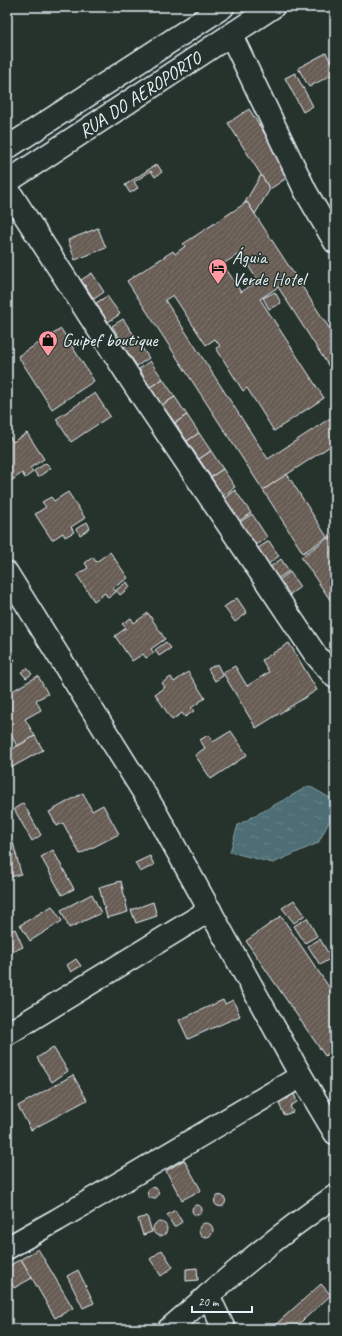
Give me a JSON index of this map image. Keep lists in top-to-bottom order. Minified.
{"streets":{"street":["RUA DO AEROPORTO"]},"places":{"hotel":["Águia Verde Hotel"],"shop":["Guipef boutique"]},"scale_bar":"20 m"}
